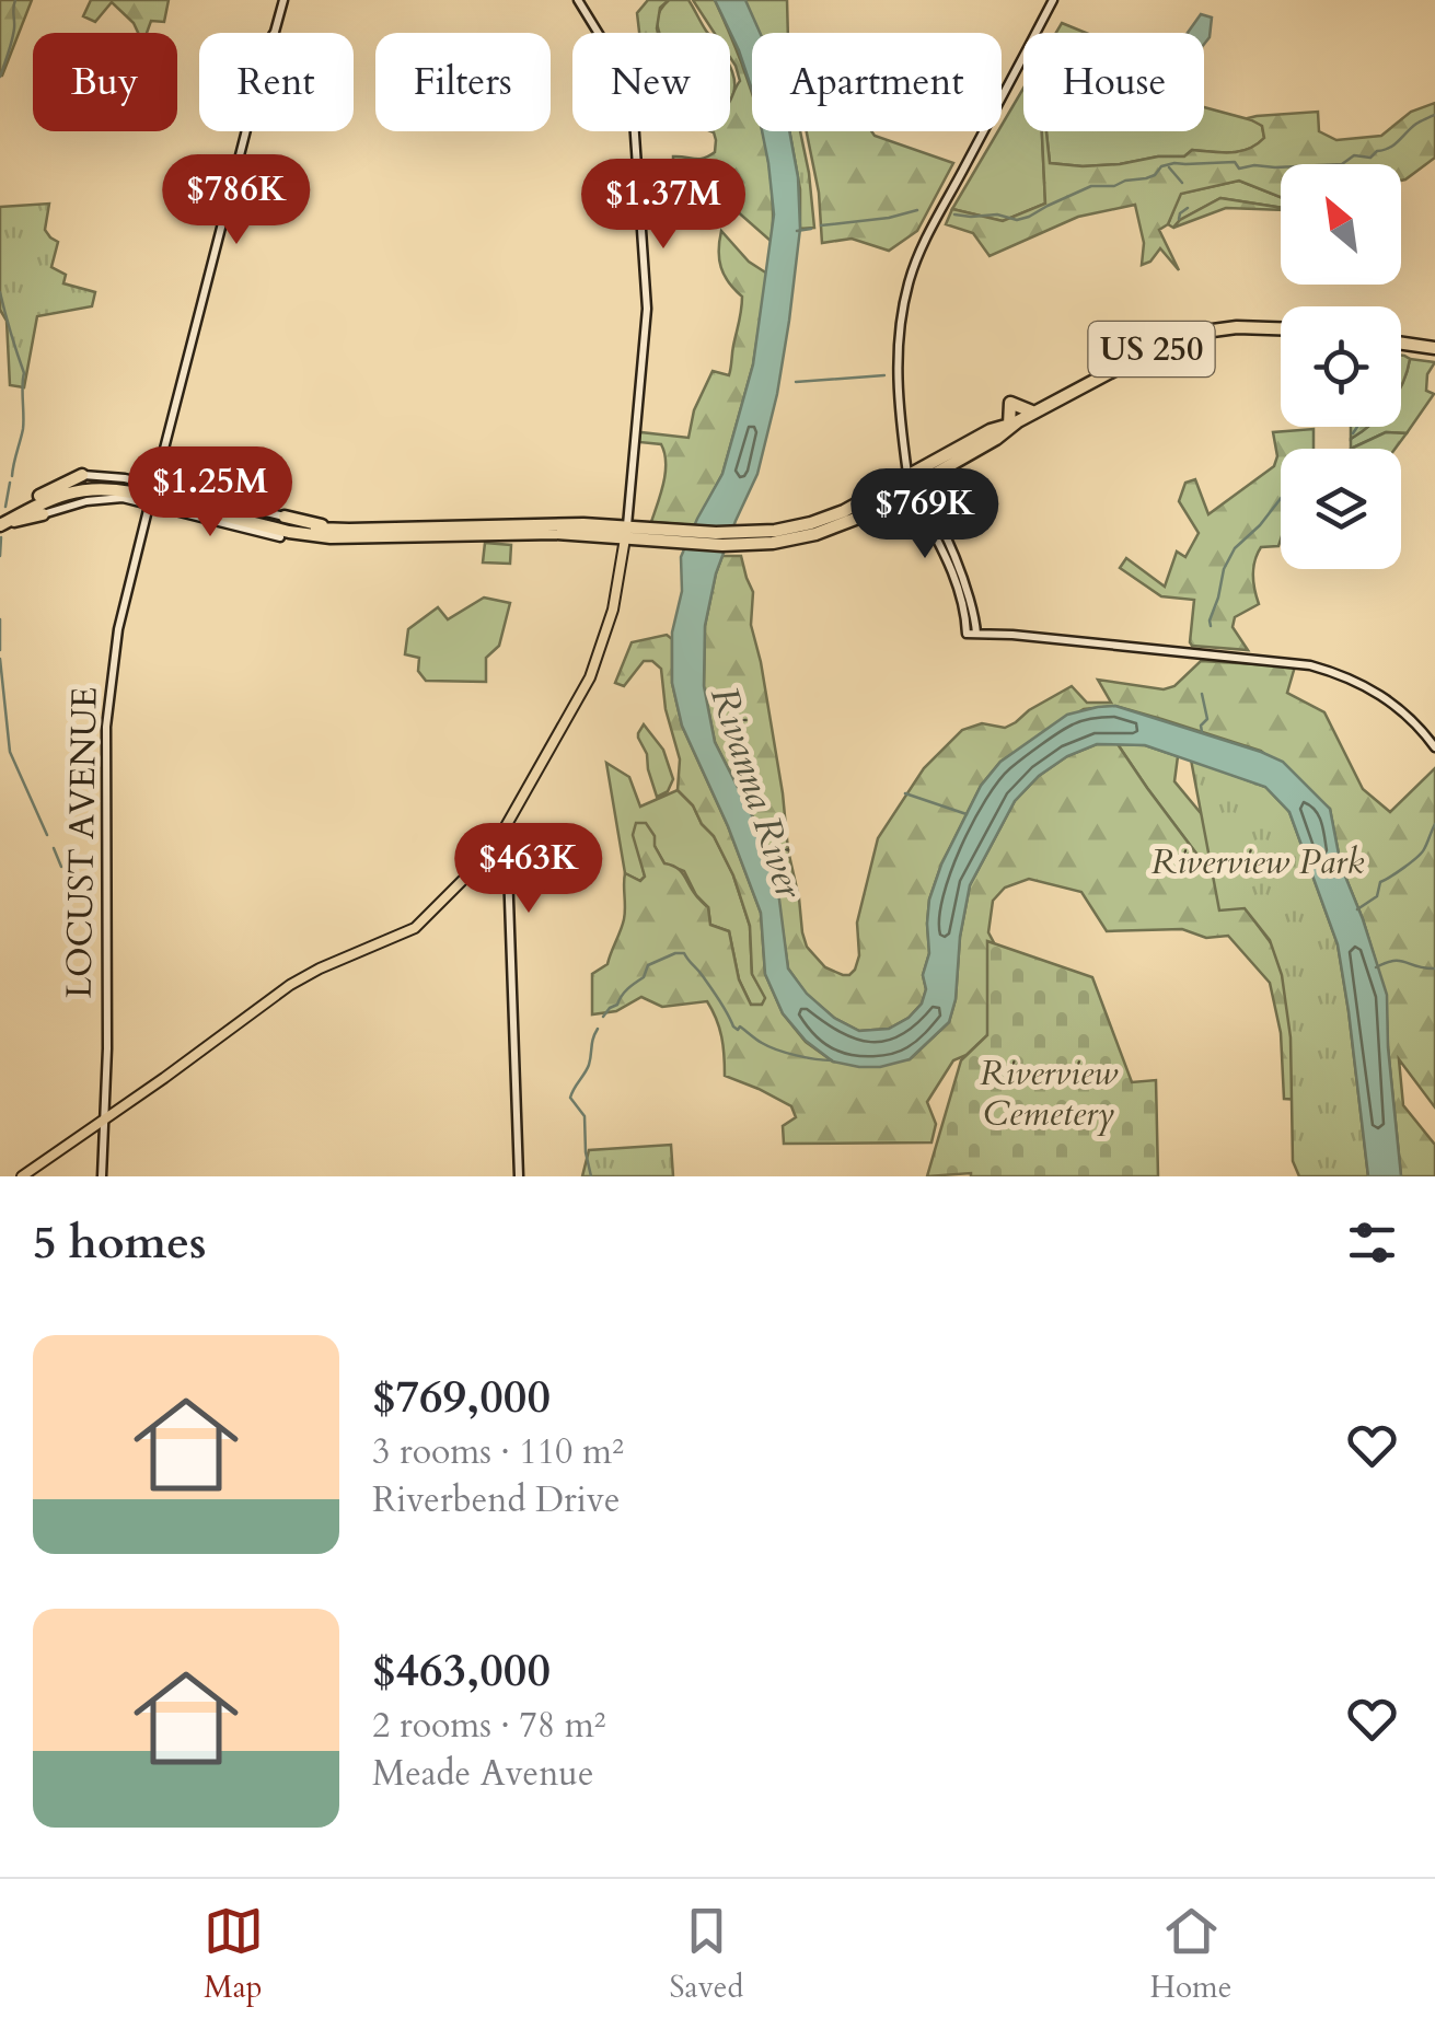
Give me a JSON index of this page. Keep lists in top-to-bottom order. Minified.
{"streets":{"highway":["US 250"],"street":["LOCUST AVENUE"]},"water":["Rivanna River"],"parks":["Riverview Park","Riverview Cemetery"],"north":"top left","page":{"chip":["Buy","Rent","Filters","New","Apartment","House"],"price":["$786K","$1.37M","$1.25M","$769K","$463K"],"heading":"5 homes","list":[{"name":"$769,000","note":"3 rooms · 110 m² · Riverbend Drive"},{"name":"$463,000","note":"2 rooms · 78 m² · Meade Avenue"}],"tabs":["Map","Saved","Home"]}}
